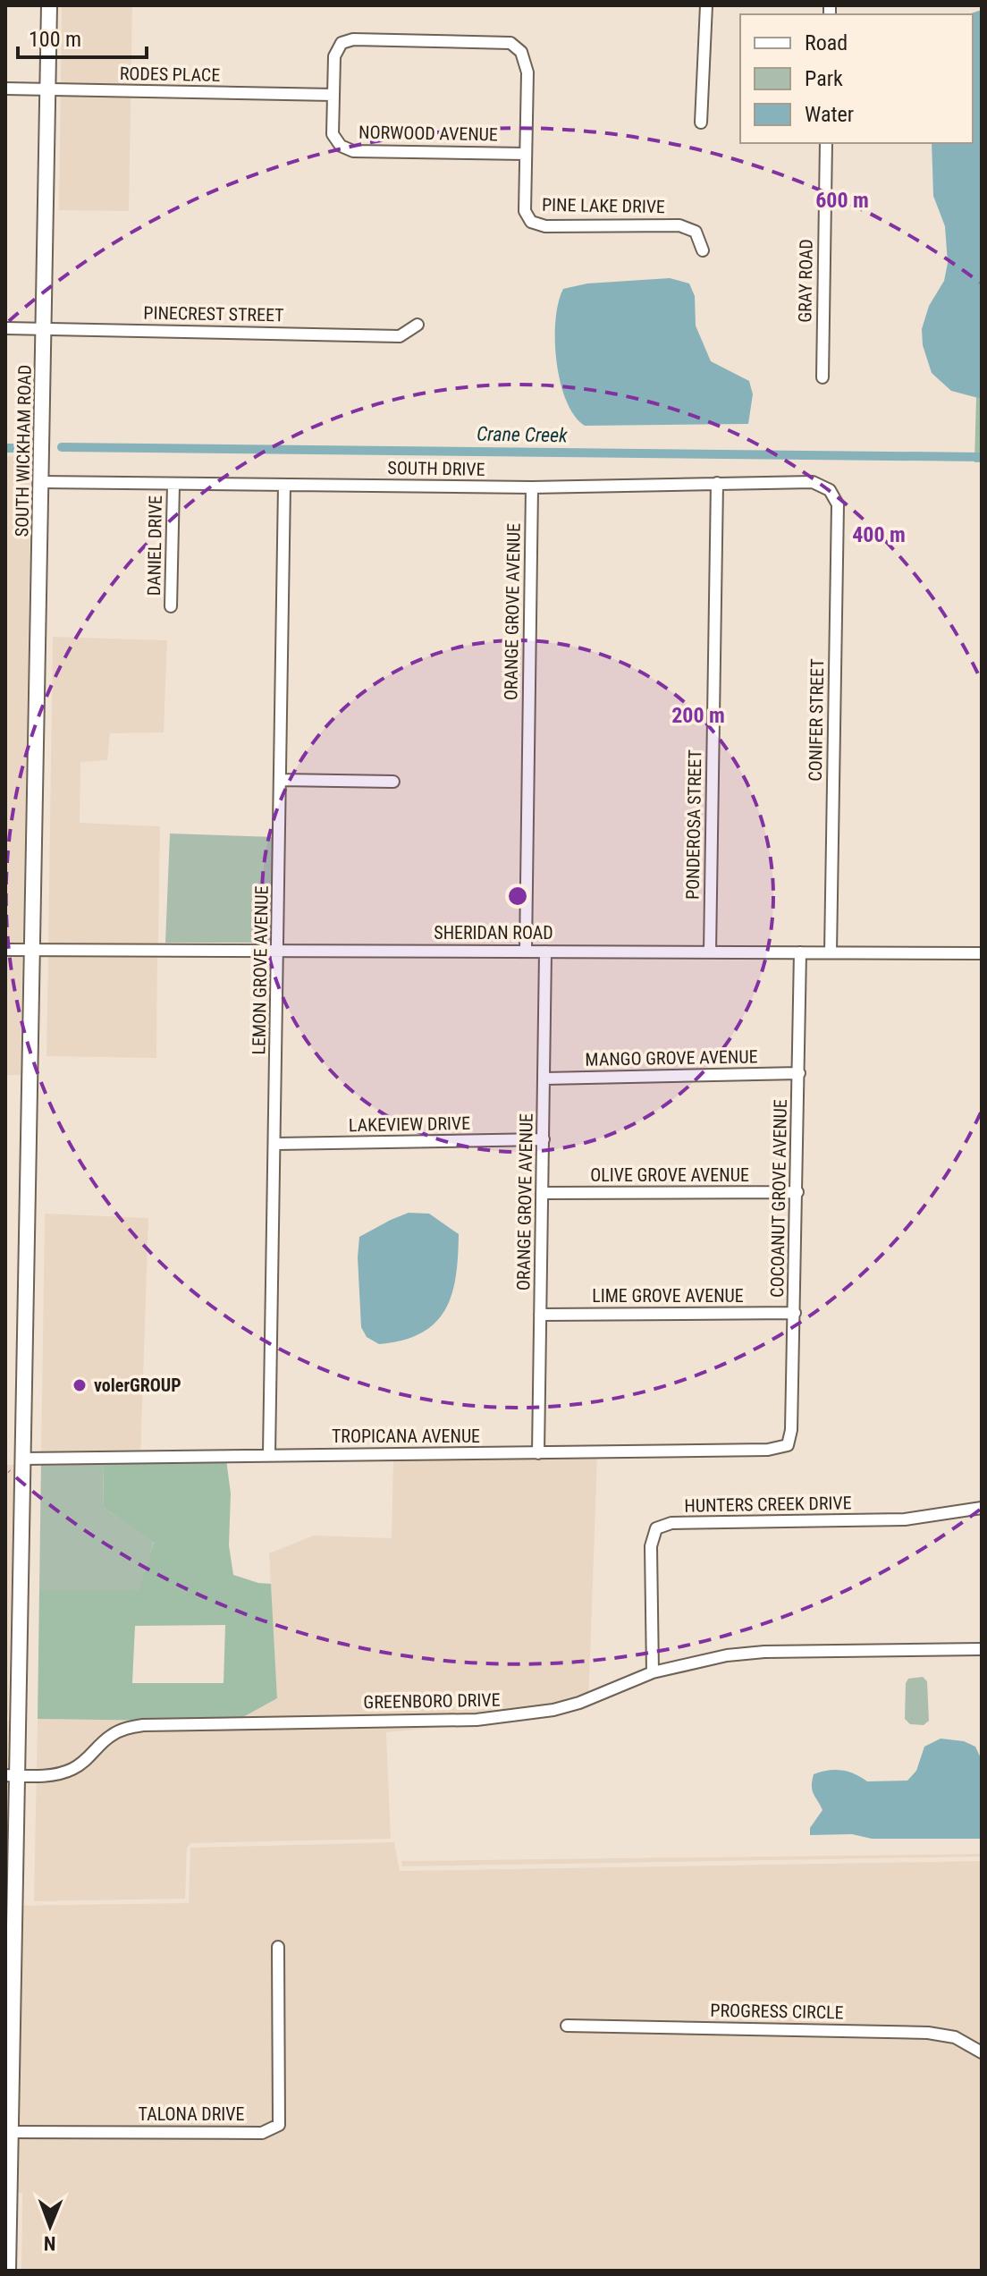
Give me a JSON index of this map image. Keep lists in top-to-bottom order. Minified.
{"streets":{"main road":["SOUTH WICKHAM ROAD"],"street":["RODES PLACE","NORWOOD AVENUE","PINE LAKE DRIVE","GRAY ROAD","PINECREST STREET","SOUTH DRIVE","DANIEL DRIVE","ORANGE GROVE AVENUE","CONIFER STREET","PONDEROSA STREET","SHERIDAN ROAD","LEMON GROVE AVENUE","MANGO GROVE AVENUE","LAKEVIEW DRIVE","OLIVE GROVE AVENUE","COCOANUT GROVE AVENUE","LIME GROVE AVENUE","TROPICANA AVENUE","HUNTERS CREEK DRIVE","GREENBORO DRIVE","PROGRESS CIRCLE","TALONA DRIVE"]},"crossings":[["RODES PLACE","NORWOOD AVENUE"],["RODES PLACE","PINE LAKE DRIVE"],["RODES PLACE","SOUTH WICKHAM ROAD"],["NORWOOD AVENUE","PINE LAKE DRIVE"],["PINECREST STREET","SOUTH WICKHAM ROAD"],["SOUTH WICKHAM ROAD","SOUTH DRIVE"],["SOUTH WICKHAM ROAD","SHERIDAN ROAD"],["SOUTH WICKHAM ROAD","TROPICANA AVENUE"],["SOUTH WICKHAM ROAD","GREENBORO DRIVE"],["SOUTH WICKHAM ROAD","TALONA DRIVE"],["SOUTH DRIVE","DANIEL DRIVE"],["SOUTH DRIVE","ORANGE GROVE AVENUE"],["SOUTH DRIVE","CONIFER STREET"],["SOUTH DRIVE","PONDEROSA STREET"],["SOUTH DRIVE","LEMON GROVE AVENUE"],["ORANGE GROVE AVENUE","SHERIDAN ROAD"],["ORANGE GROVE AVENUE","MANGO GROVE AVENUE"],["ORANGE GROVE AVENUE","LAKEVIEW DRIVE"],["ORANGE GROVE AVENUE","OLIVE GROVE AVENUE"],["ORANGE GROVE AVENUE","LIME GROVE AVENUE"],["ORANGE GROVE AVENUE","TROPICANA AVENUE"],["CONIFER STREET","SHERIDAN ROAD"],["PONDEROSA STREET","SHERIDAN ROAD"],["SHERIDAN ROAD","LEMON GROVE AVENUE"],["SHERIDAN ROAD","COCOANUT GROVE AVENUE"],["LEMON GROVE AVENUE","LAKEVIEW DRIVE"],["LEMON GROVE AVENUE","TROPICANA AVENUE"],["MANGO GROVE AVENUE","COCOANUT GROVE AVENUE"],["OLIVE GROVE AVENUE","COCOANUT GROVE AVENUE"],["COCOANUT GROVE AVENUE","LIME GROVE AVENUE"],["COCOANUT GROVE AVENUE","TROPICANA AVENUE"],["HUNTERS CREEK DRIVE","GREENBORO DRIVE"]],"water":["Crane Creek"],"places":["volerGROUP"],"legend":["Road","Park","Water"],"scale_bar":"100 m","north":"bottom","rings":["600 m","400 m","200 m"]}
